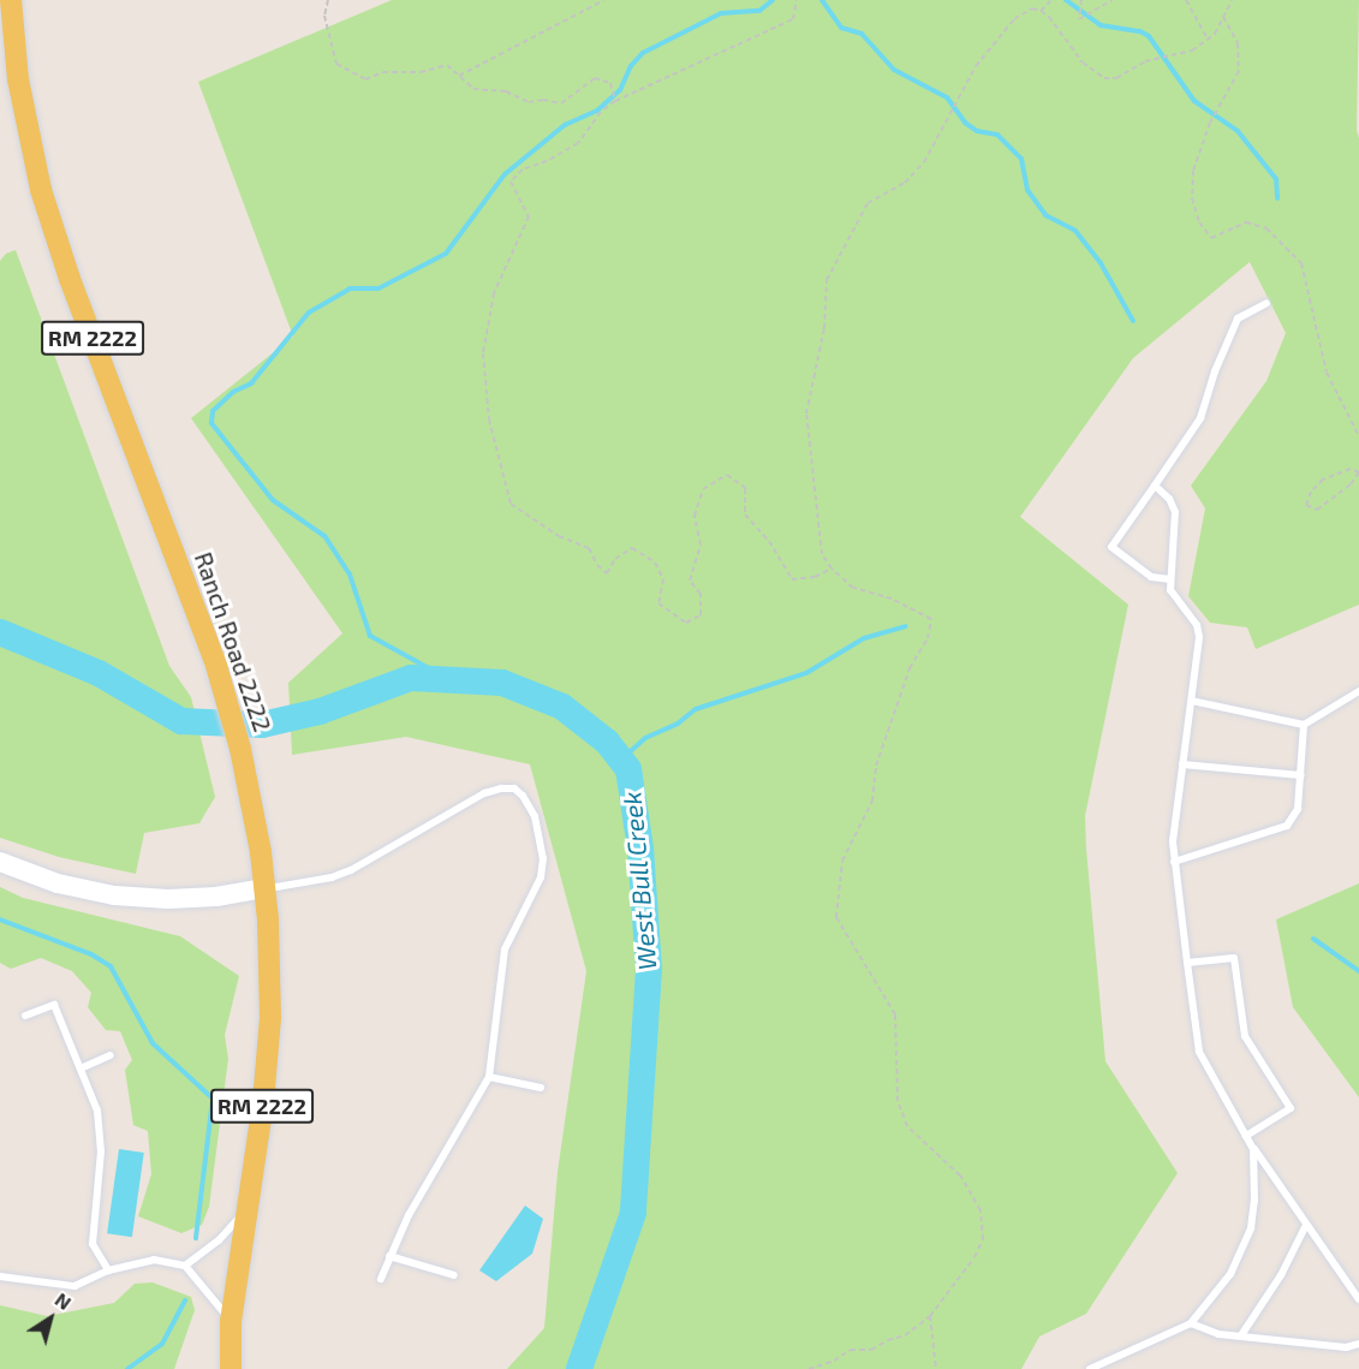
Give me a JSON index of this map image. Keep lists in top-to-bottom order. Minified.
{"streets":{"main road":["RM 2222","Ranch Road 2222"]},"water":["West Bull Creek"],"north":"top right"}
